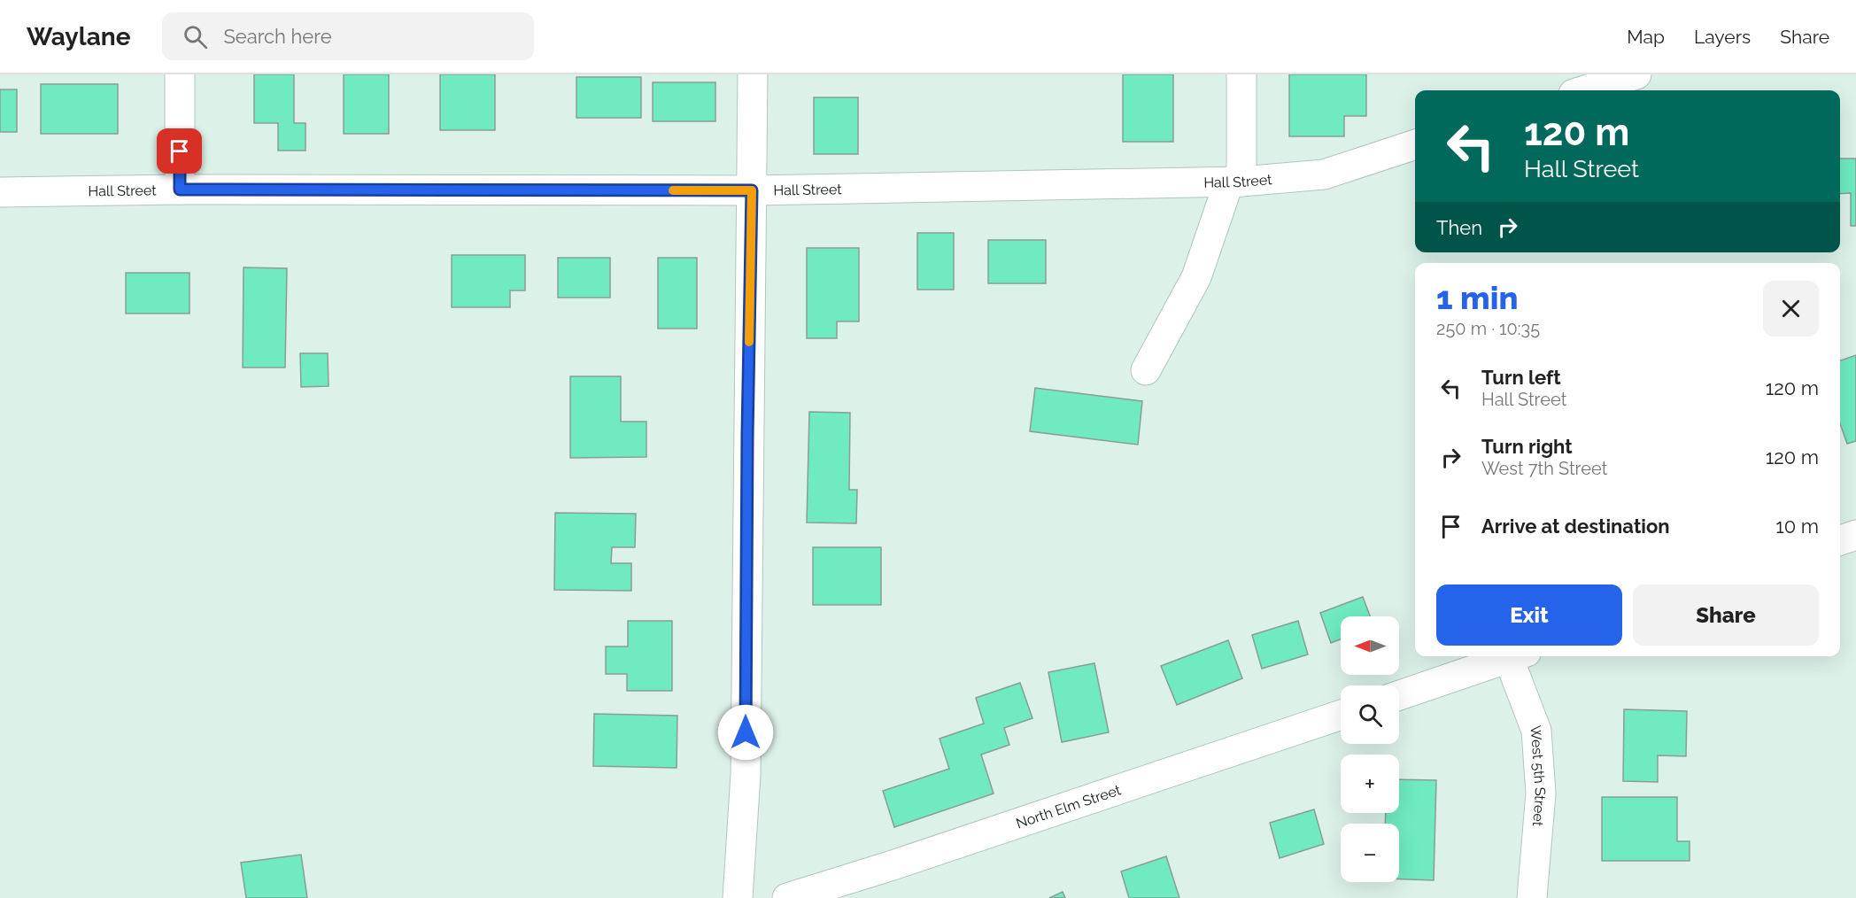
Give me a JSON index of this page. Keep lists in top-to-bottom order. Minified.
{"streets":{"street":["Hall Street","West 5th Street","North Elm Street"]},"north":"left","page":{"header":"Waylane","search":"Search here","nav":["Map","Layers","Share"],"turn":["120 m","Hall Street"],"then":"Then","heading":["1 min","250 m · 10:35"],"list":[{"name":"Turn left","note":"Hall Street","value":"120 m"},{"name":"Turn right","note":"West 7th Street","value":"120 m"},{"name":"Arrive at destination","value":"10 m"}],"buttons":["Exit","Share"],"map_buttons":["+","−"]}}
